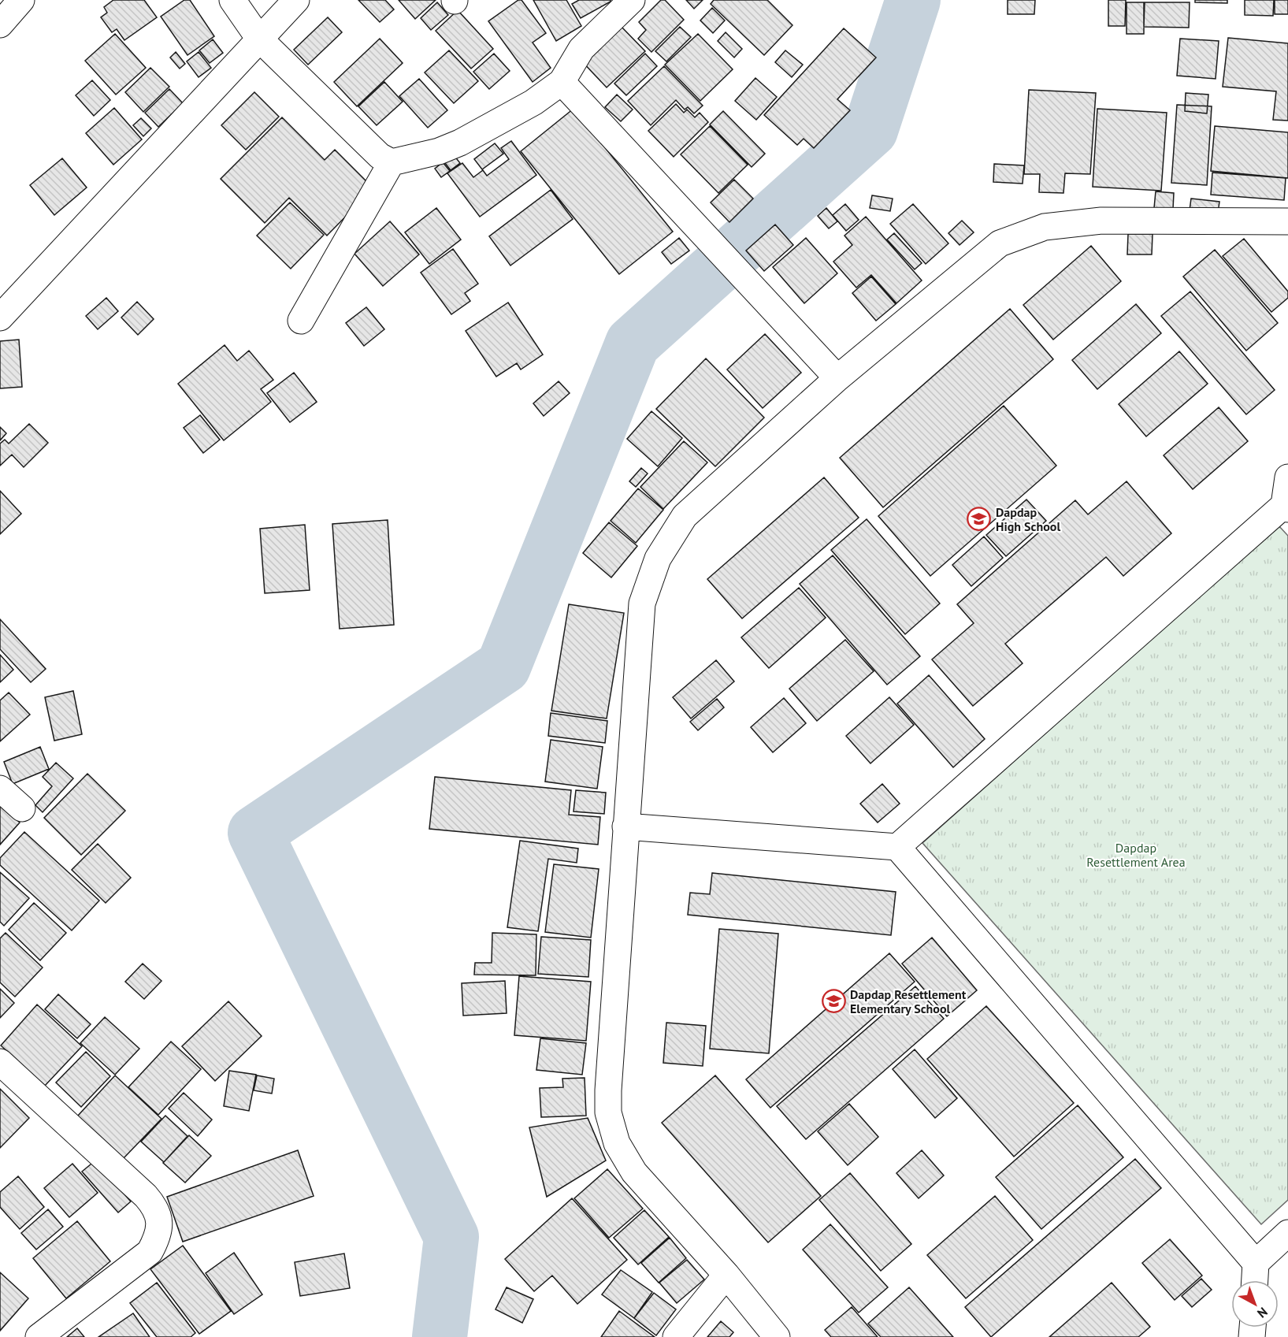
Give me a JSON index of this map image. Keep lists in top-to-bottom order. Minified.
{"parks":["Dapdap Resettlement Area"],"places":{"school or university":["Dapdap High School","Dapdap Resettlement Elementary School"]},"north":"bottom right"}
